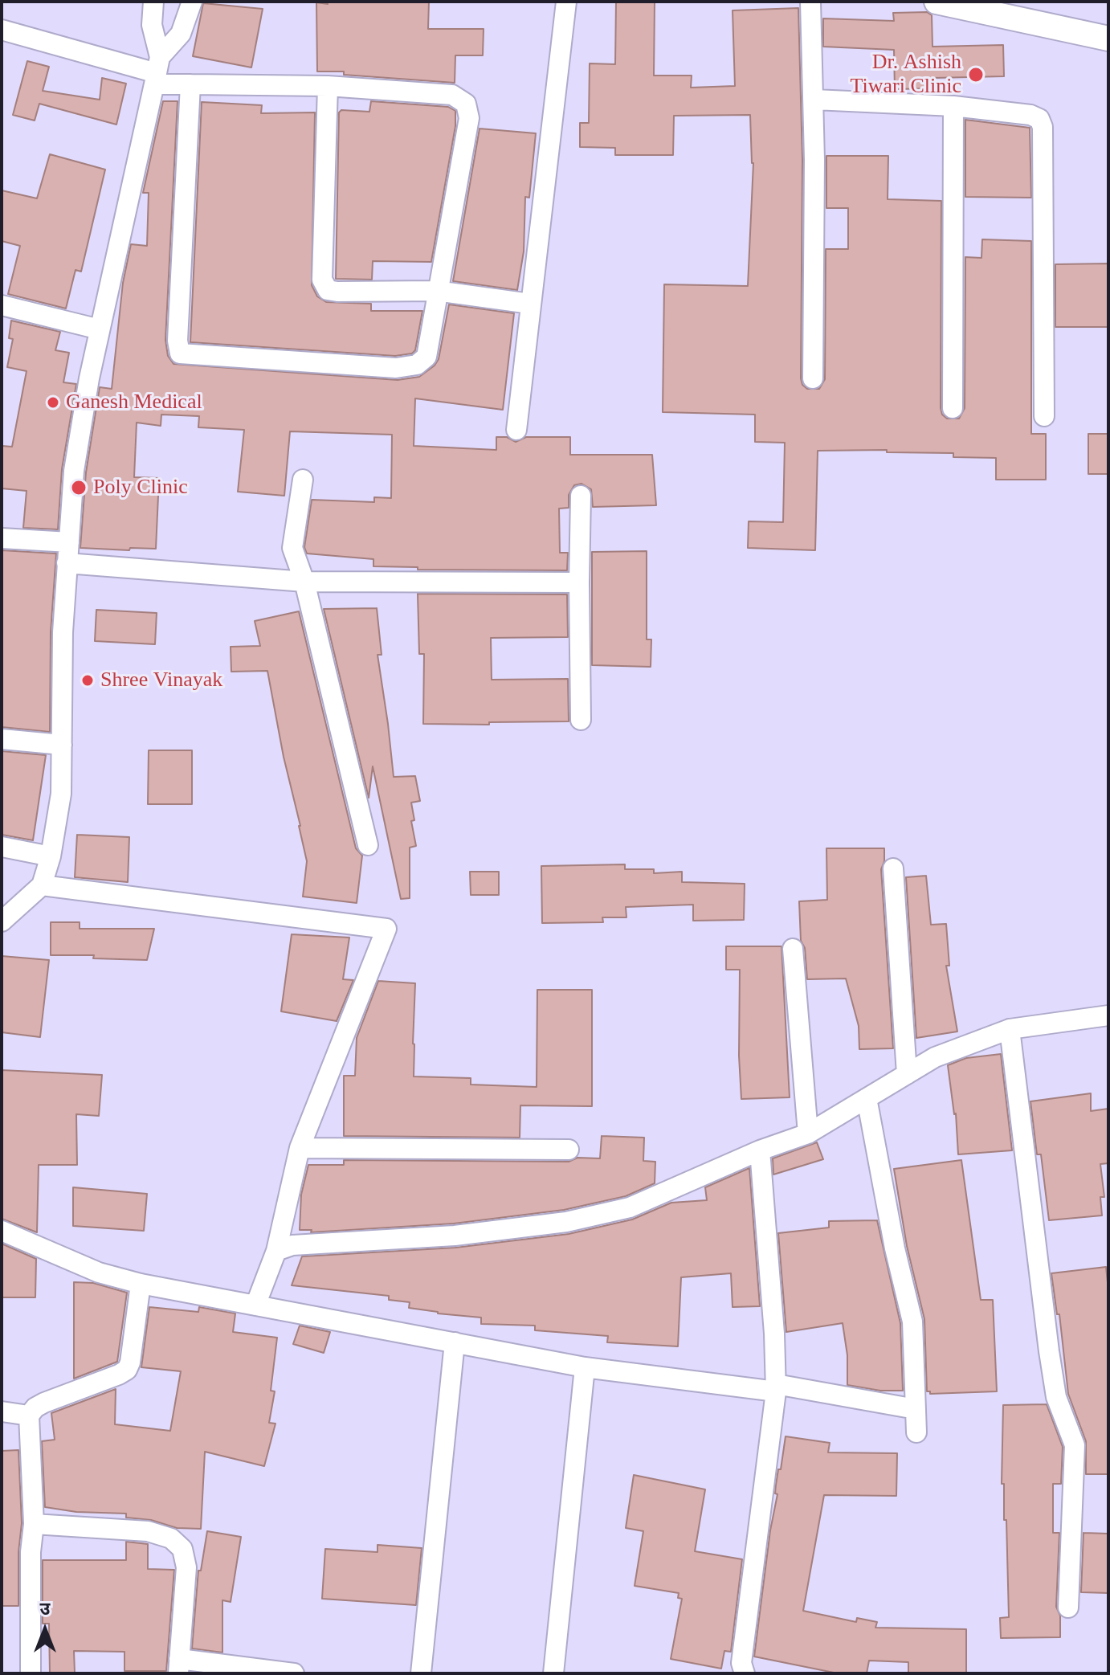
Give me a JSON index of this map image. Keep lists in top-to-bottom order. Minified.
{"places":["Dr. Ashish Tiwari Clinic","Ganesh Medical","Poly Clinic","Shree Vinayak"],"north":"top"}
